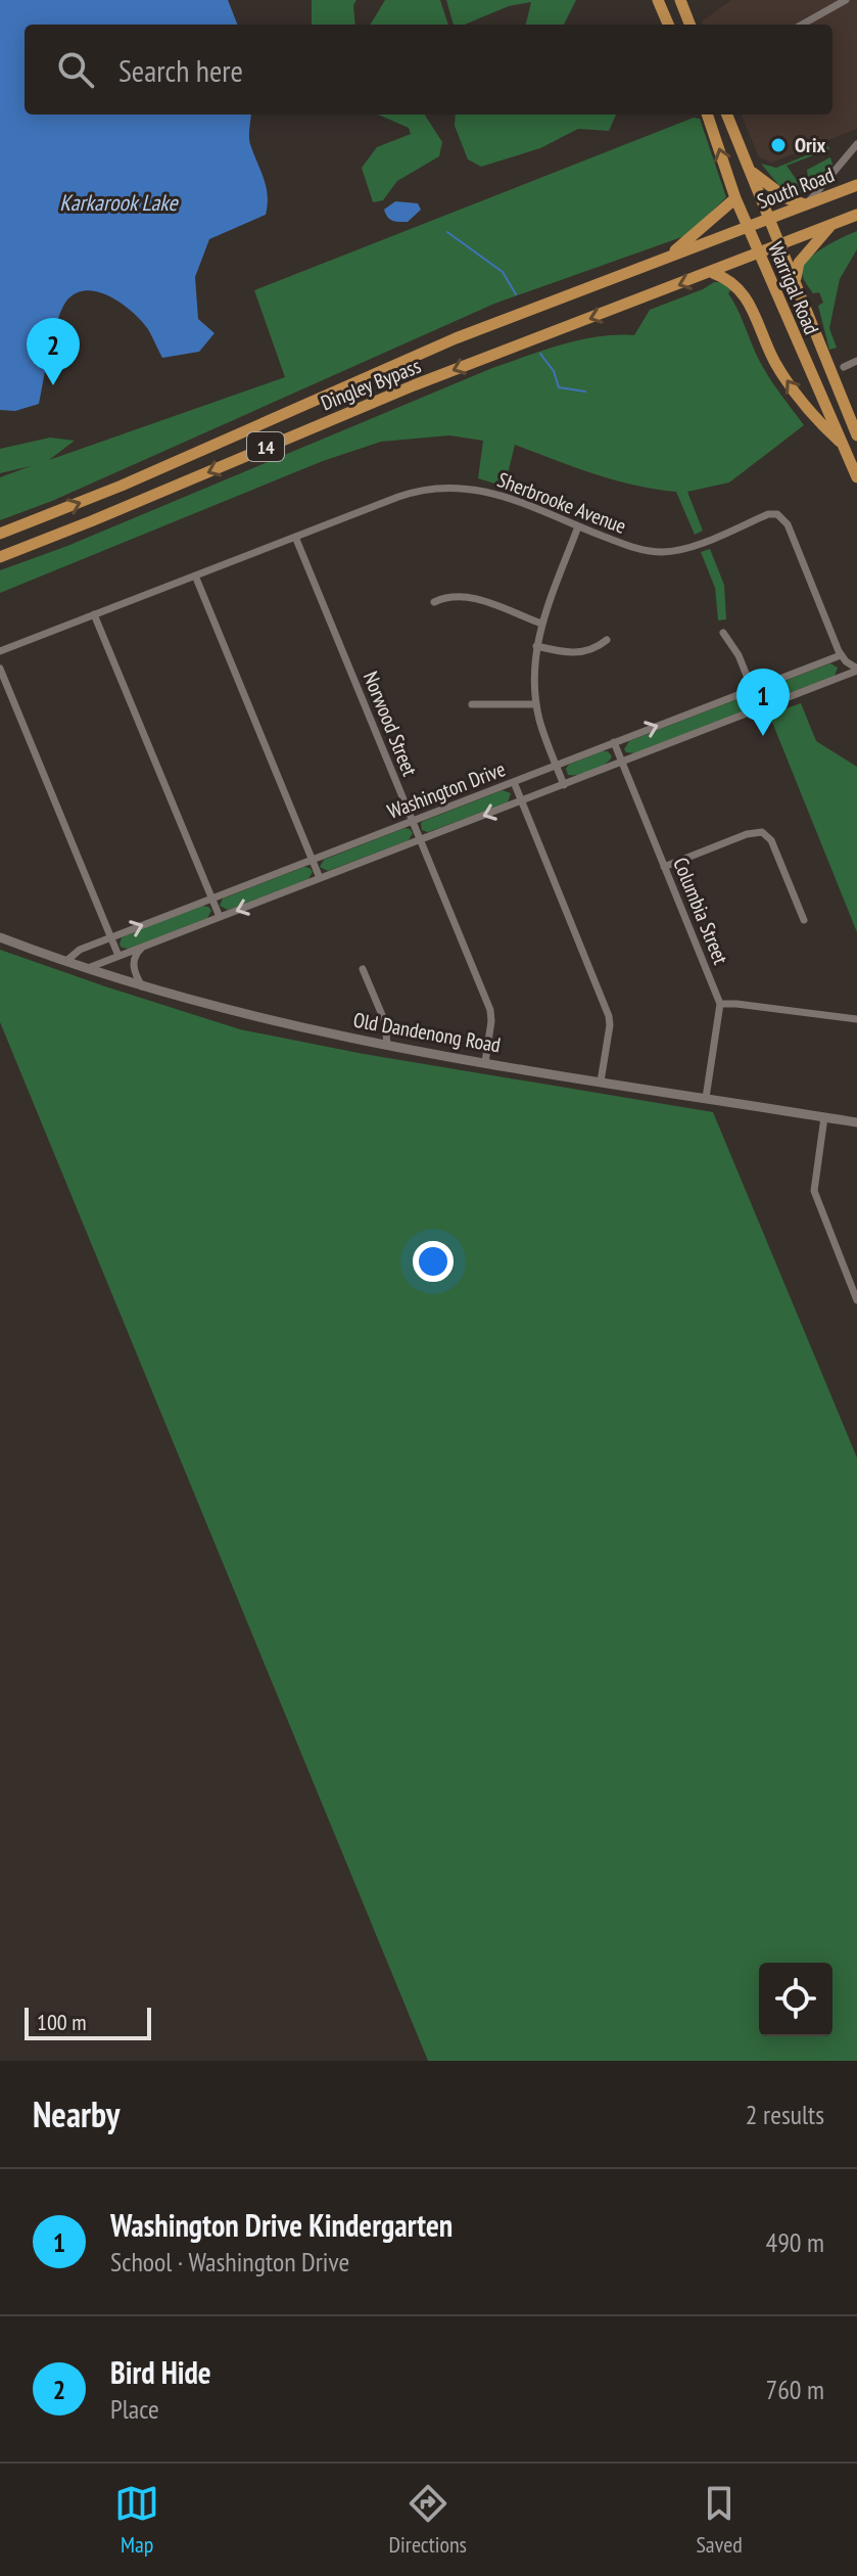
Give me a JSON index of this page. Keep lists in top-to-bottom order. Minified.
{"streets":{"highway":["South Road","Warrigal Road","Dingley Bypass","14"],"main road":["Old Dandenong Road"],"street":["Sherbrooke Avenue","Norwood Street","Washington Drive","Columbia Street"]},"crossings":[["South Road","Warrigal Road"],["South Road","Dingley Bypass"],["Warrigal Road","Dingley Bypass"],["Warrigal Road","14"],["Dingley Bypass","14"],["Sherbrooke Avenue","Norwood Street"],["Sherbrooke Avenue","Washington Drive"],["Norwood Street","Washington Drive"],["Norwood Street","Old Dandenong Road"],["Washington Drive","Columbia Street"],["Washington Drive","Old Dandenong Road"]],"water":["Karkarook Lake"],"places":["Orix"],"scale_bar":"100 m","page":{"search":"Search here","pins":["2","1"],"scale":"100 m","heading":["Nearby","2 results"],"list":[{"mark":"1","name":"Washington Drive Kindergarten","note":"School · Washington Drive","value":"490 m"},{"mark":"2","name":"Bird Hide","note":"Place","value":"760 m"}],"nav":["Map","Directions","Saved"]}}
